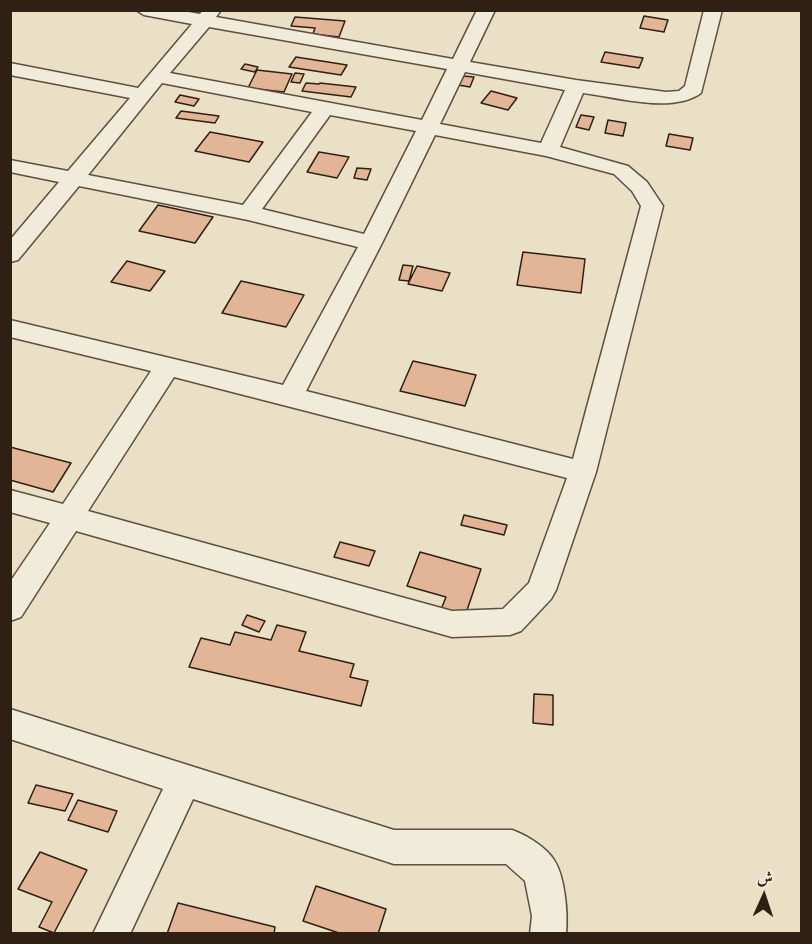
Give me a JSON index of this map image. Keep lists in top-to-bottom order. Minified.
{"north":"top"}
